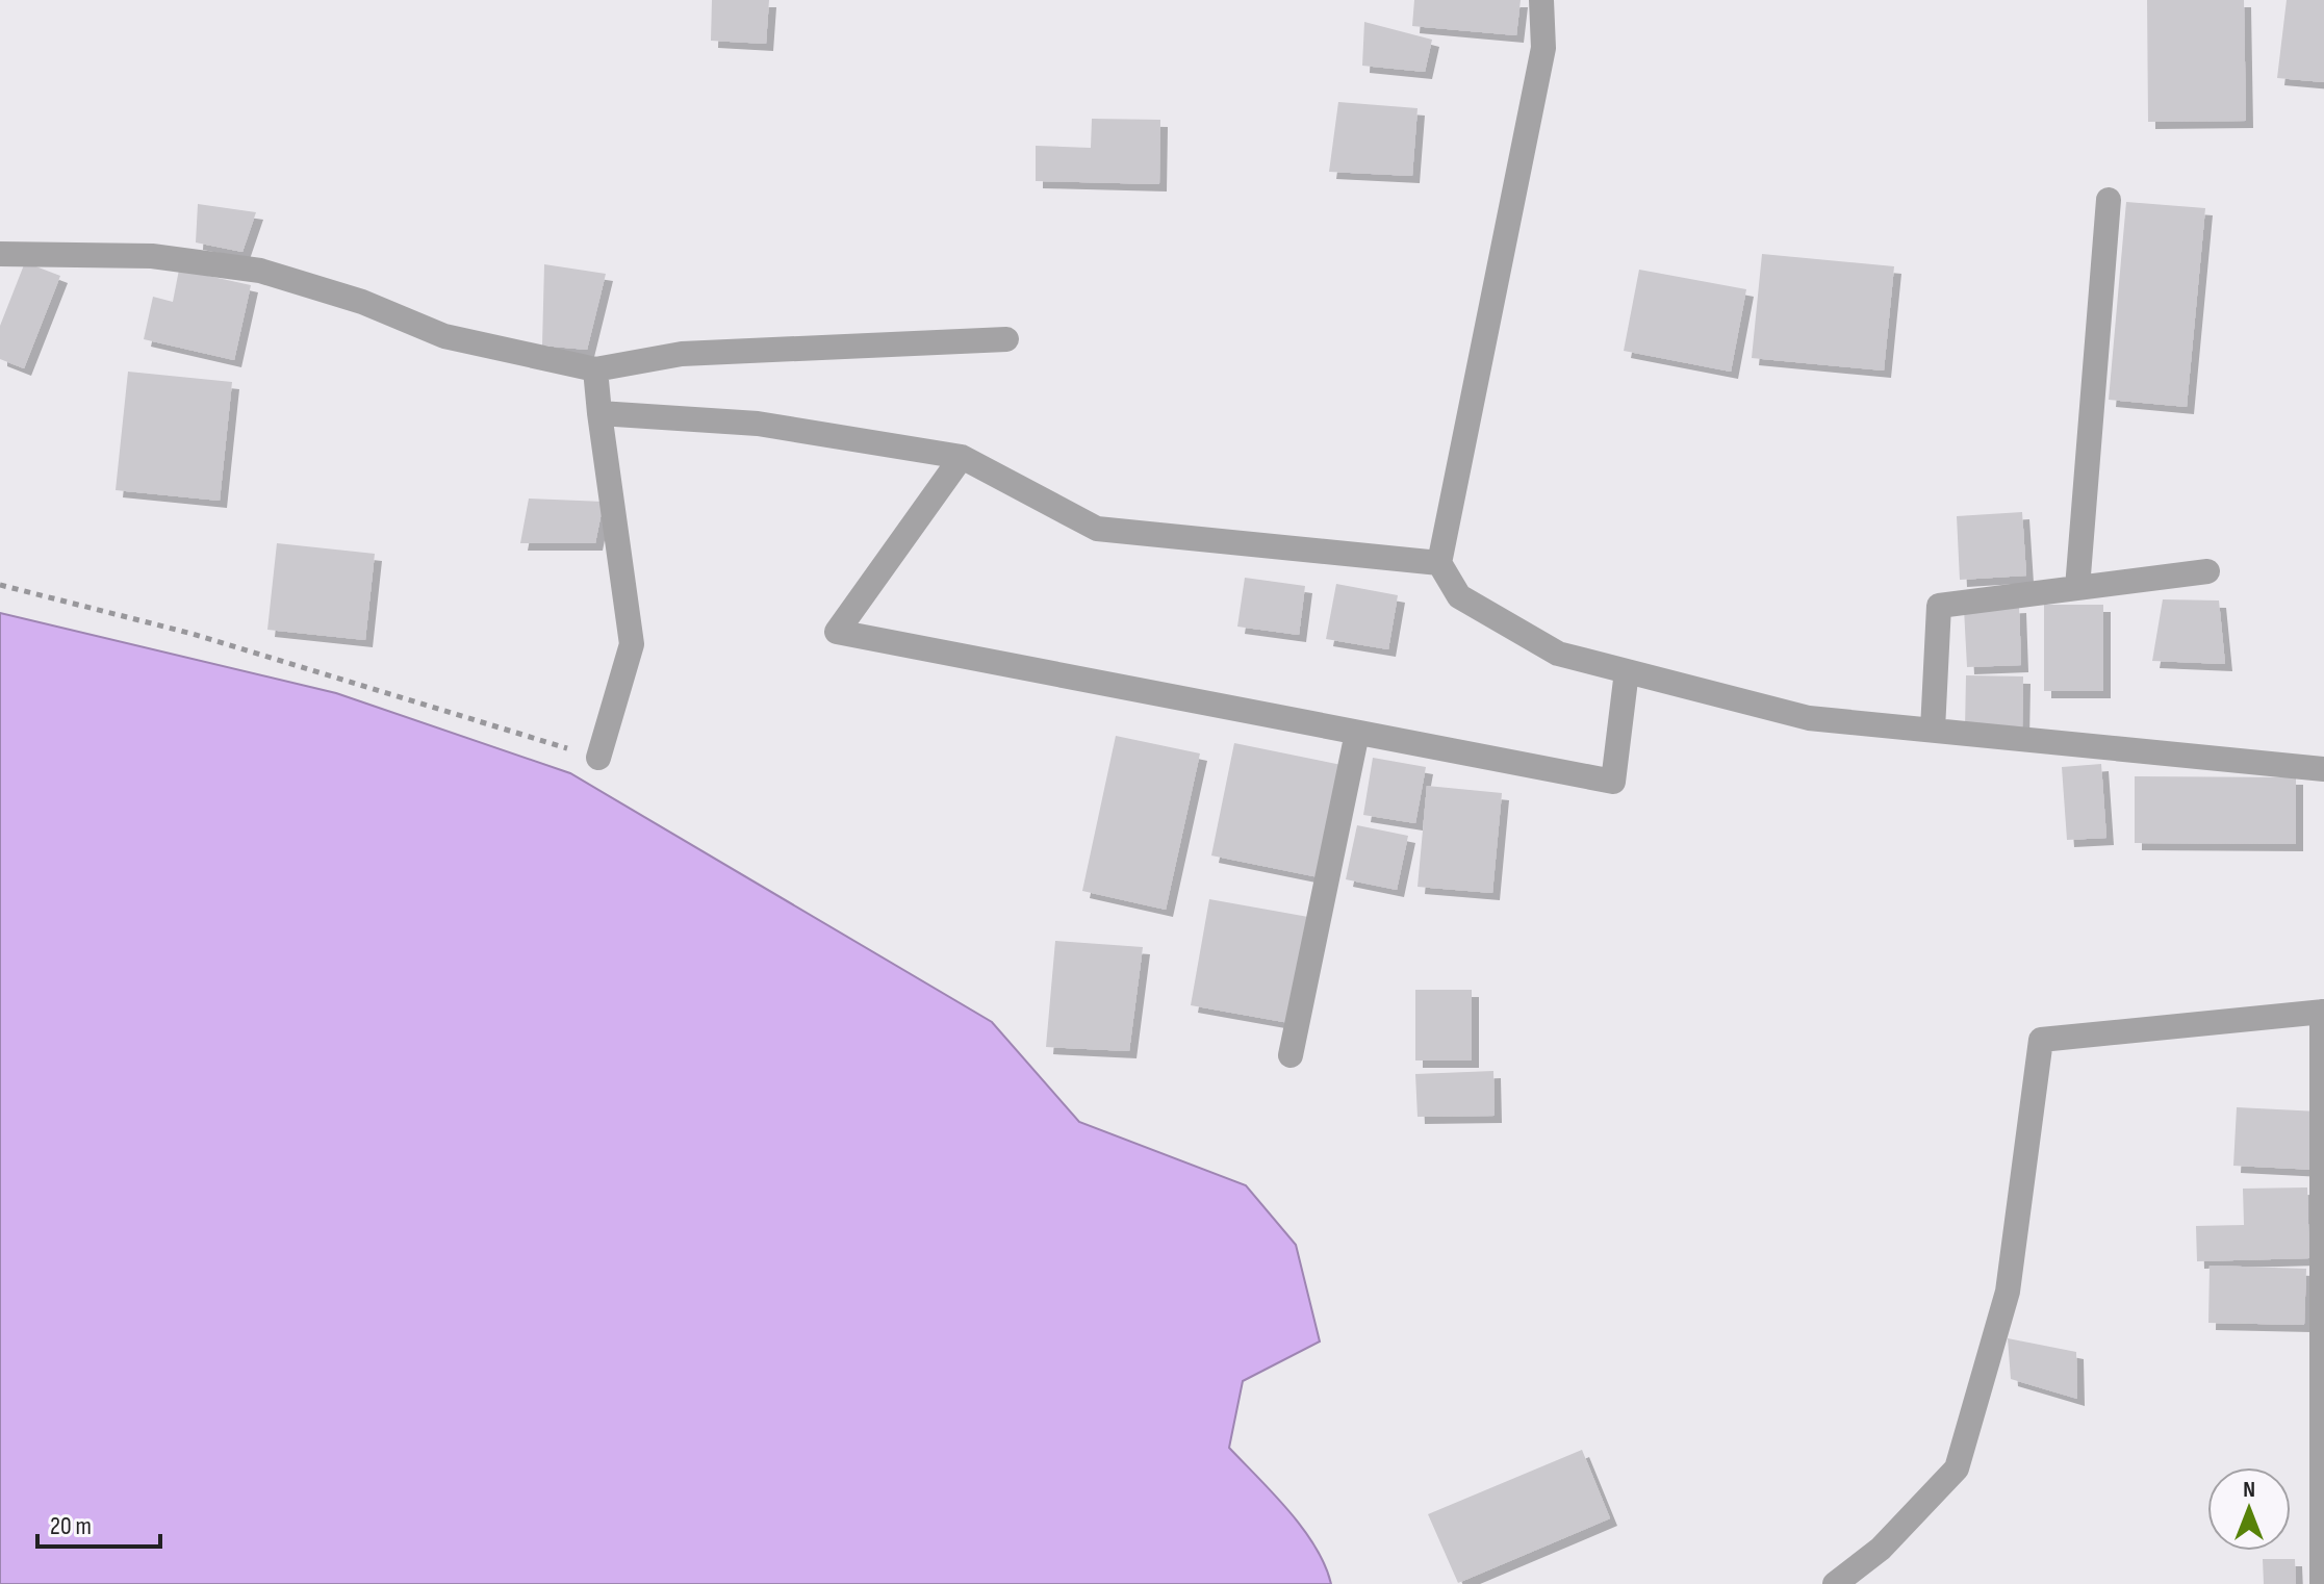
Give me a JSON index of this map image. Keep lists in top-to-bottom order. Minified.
{"scale_bar":"20 m","north":"top"}
